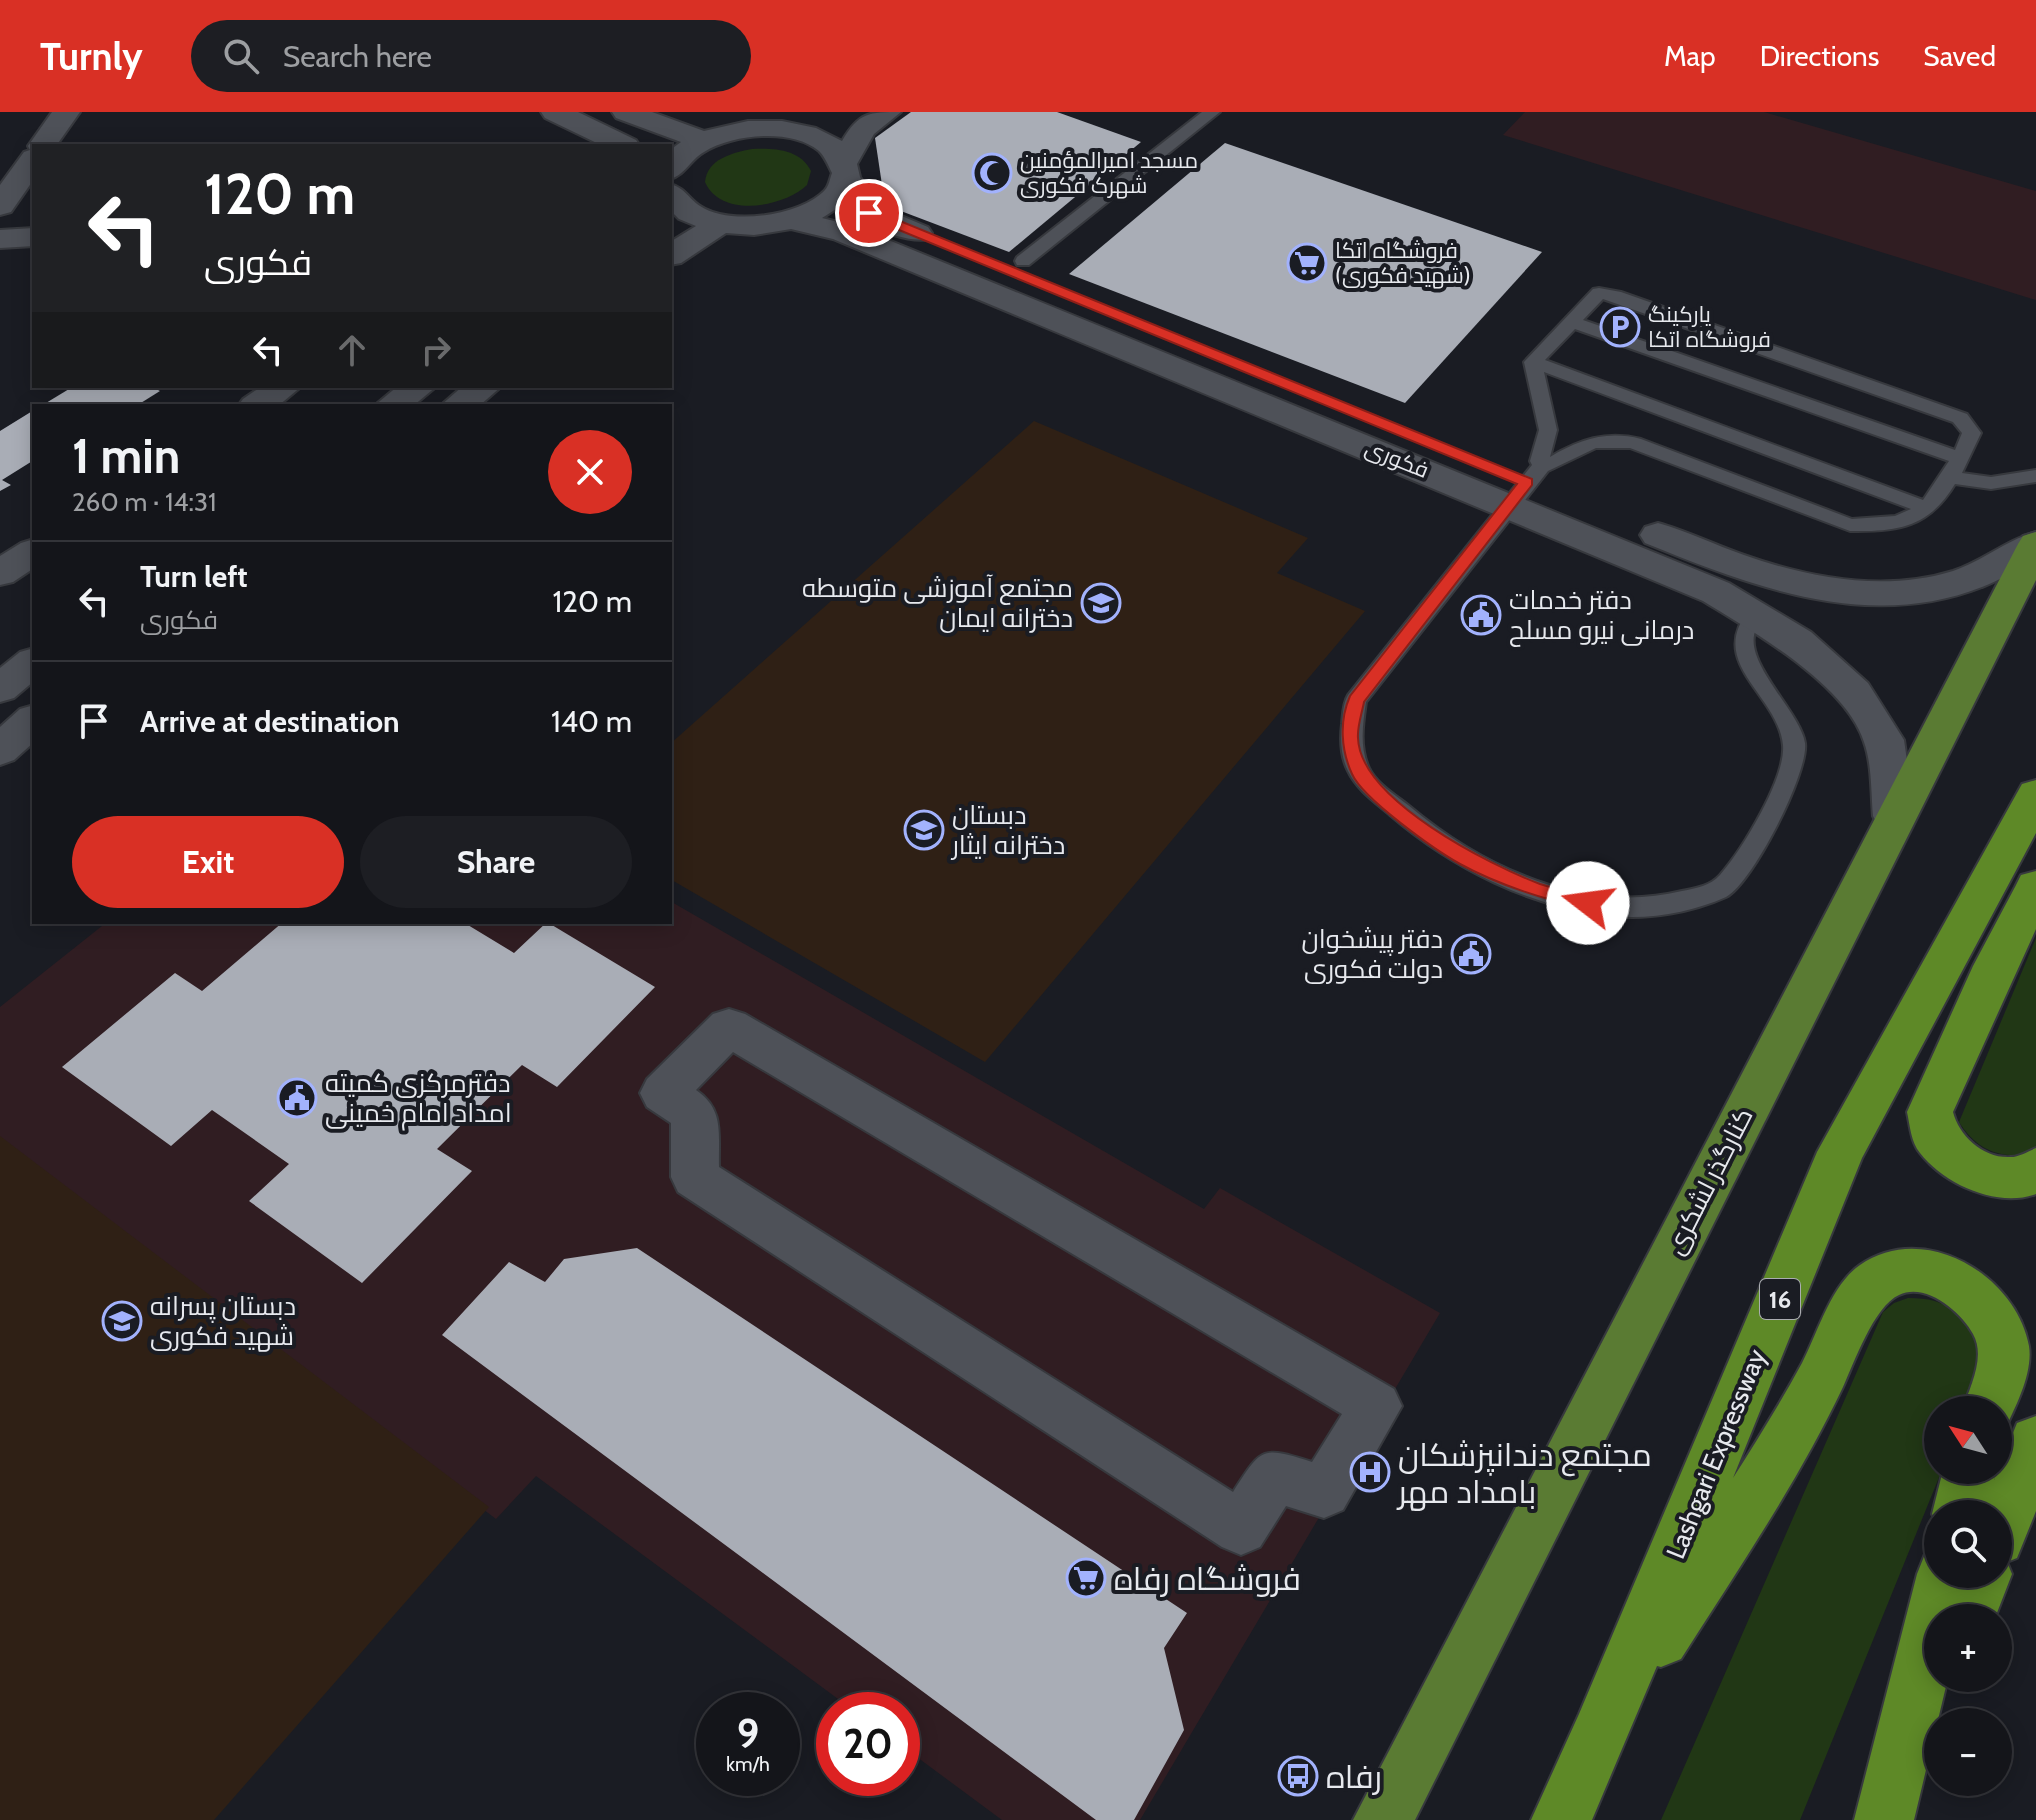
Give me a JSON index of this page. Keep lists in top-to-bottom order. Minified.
{"streets":{"highway":["16","Lashgari Expressway"],"main road":["کنارگذر لشکری"],"street":["فکوری"]},"crossings":[["فکوری","کنارگذر لشکری"]],"places":{"mosque":["مسجد امیرالمؤمنین شهرک فکوری"],"supermarket":["فروشگاه اتکا (شهید فکوری)","فروشگاه رفاه"],"parking":["پارکینگ فروشگاه اتکا"],"school or university":["مجتمع آموزشی متوسطه دخترانه ایمان","دبستان دخترانه ایثار","دبستان پسرانه شهید فکوری"],"public building":["دفتر خدمات درمانی نیرو مسلح","دفتر پیشخوان دولت فکوری","دفترمرکزی کمیته امداد امام خمینی"],"hospital":["مجتمع دندانپزشکان بامداد مهر"],"bus stop":["رفاه"]},"north":"top left","page":{"header":"Turnly","search":"Search here","nav":["Map","Directions","Saved"],"turn":["120 m","فکوری"],"heading":["1 min","260 m · 14:31"],"list":[{"name":"Turn left","note":"فکوری","value":"120 m"},{"name":"Arrive at destination","value":"140 m"}],"buttons":["Exit","Share"],"map_buttons":["+","−"],"speed":"9 km/h","limit":"20"}}
